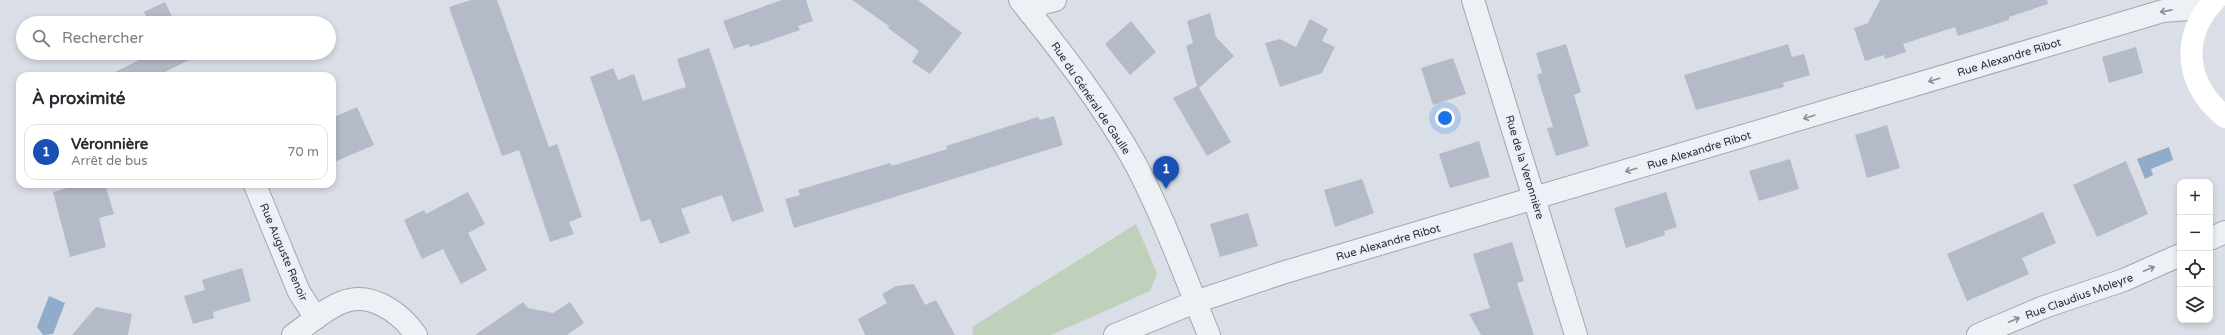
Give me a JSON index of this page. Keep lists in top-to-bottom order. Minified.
{"streets":{"street":["Rue Alexandre Ribot","Rue du Général de Gaulle","Rue de la Veronnière","Rue Auguste Renoir","Rue Claudius Moleyre"]},"crossings":[["Rue Alexandre Ribot","Rue du Général de Gaulle"],["Rue Alexandre Ribot","Rue de la Veronnière"]],"one_way":["Rue Alexandre Ribot","Rue Claudius Moleyre"],"page":{"search":"Rechercher","heading":"À proximité","list":[{"mark":"1","name":"Véronnière","note":"Arrêt de bus","value":"70 m"}],"pins":"1","map_buttons":["+","−"]}}
